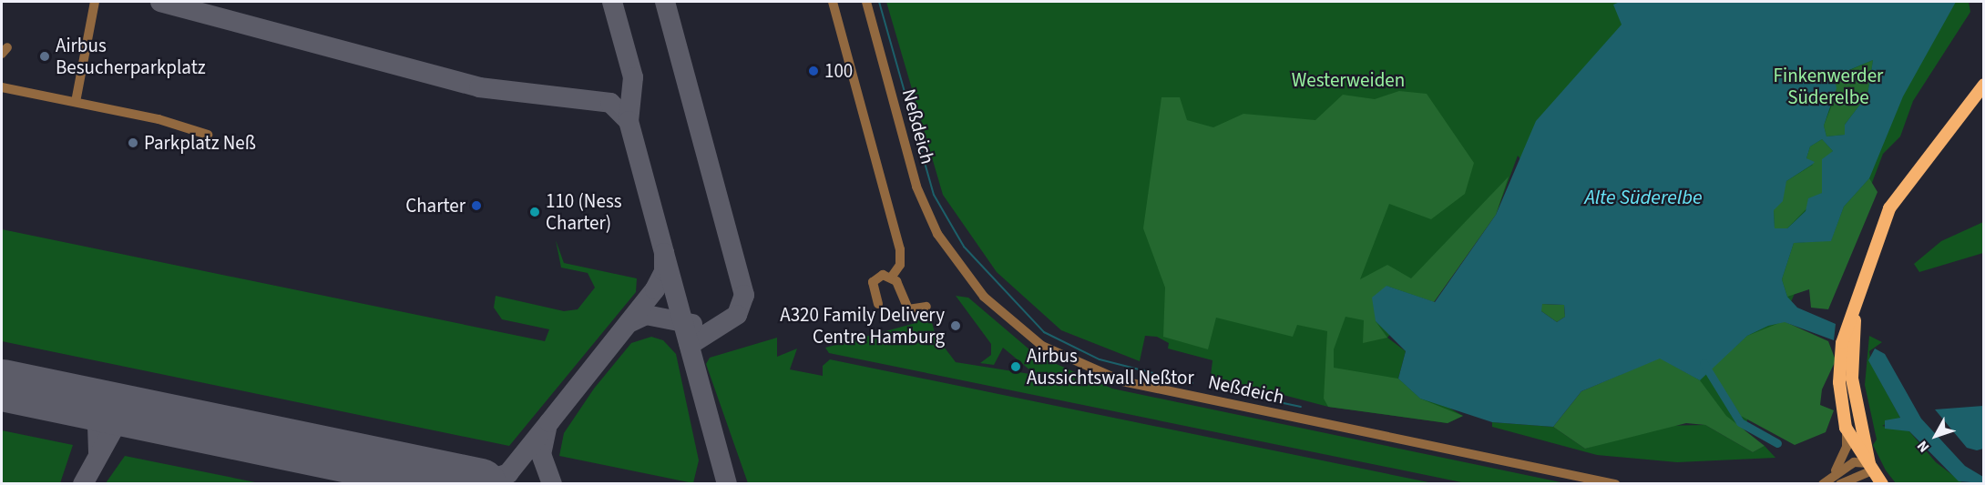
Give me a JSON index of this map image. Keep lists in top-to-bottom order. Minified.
{"streets":{"street":["Neßdeich"]},"water":["Alte Süderelbe"],"parks":["Finkenwerder Süderelbe","Westerweiden"],"places":["Airbus Besucherparkplatz","100","Parkplatz Neß","Charter","110 (Ness Charter)","A320 Family Delivery Centre Hamburg","Airbus Aussichtswall Neßtor"],"north":"bottom left"}
